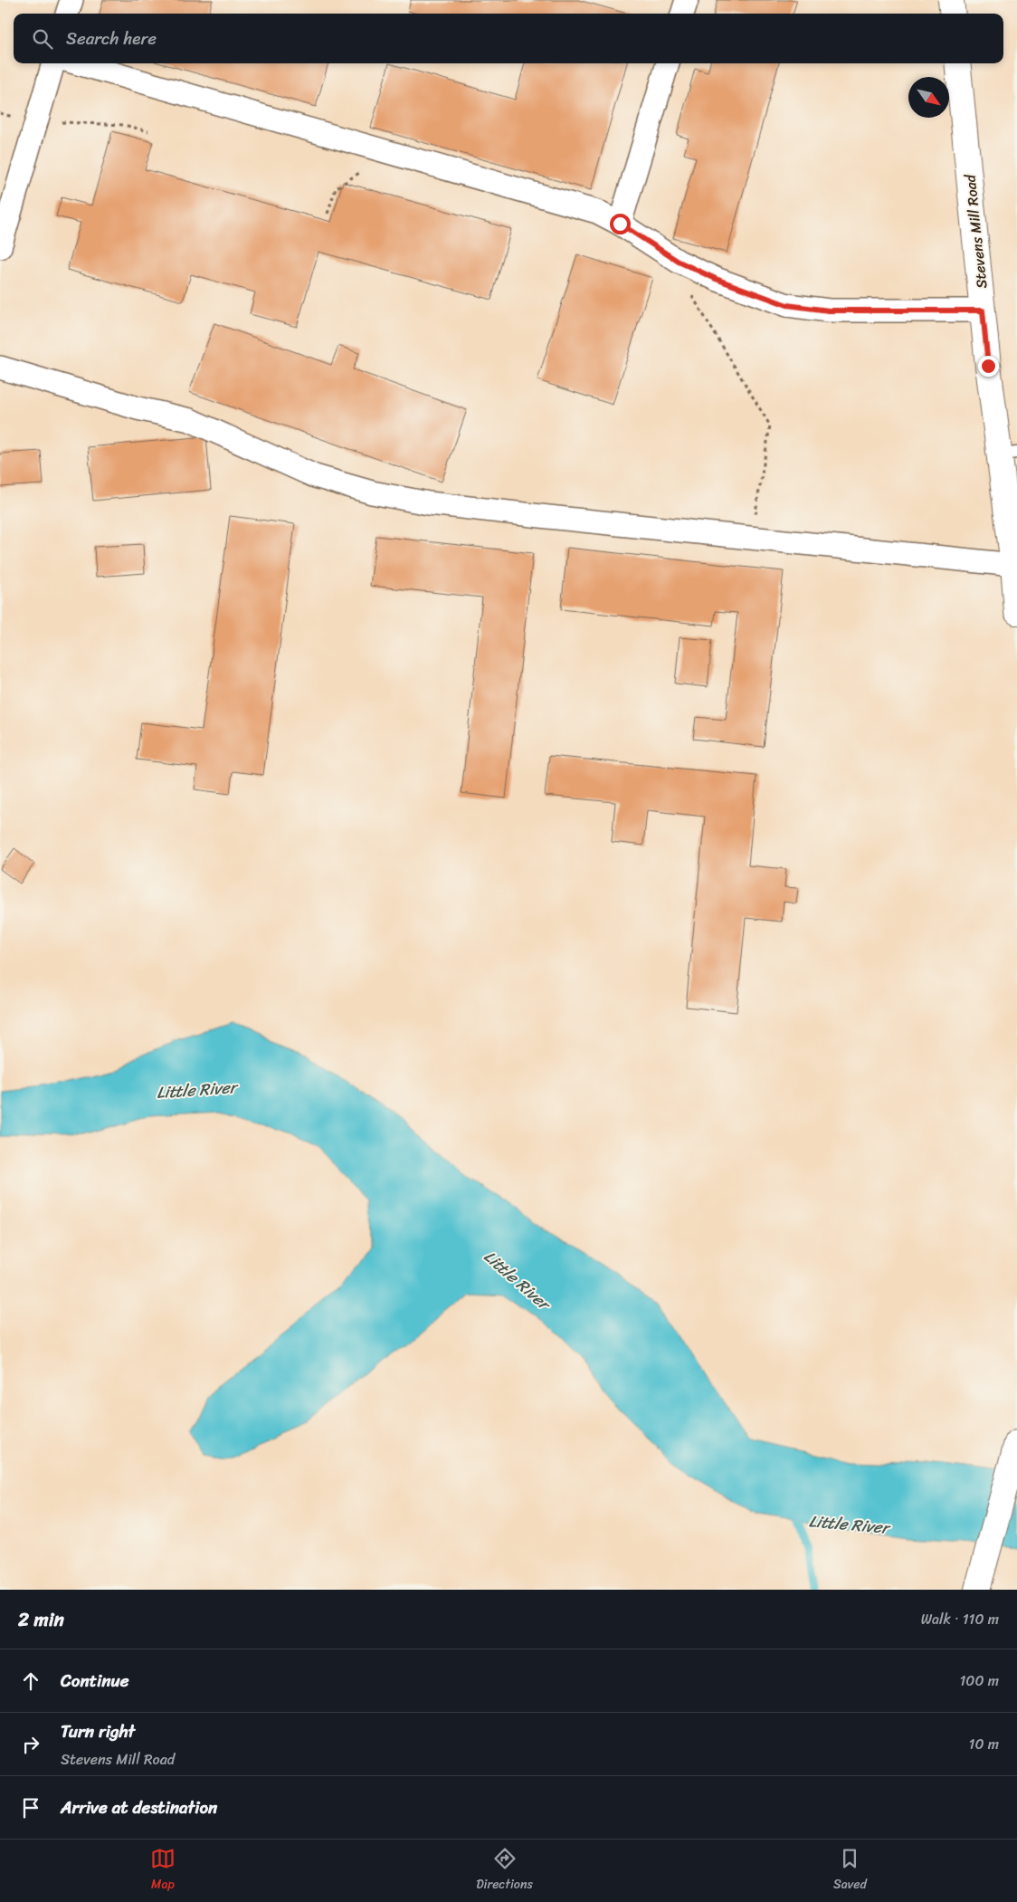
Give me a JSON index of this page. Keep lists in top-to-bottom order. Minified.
{"streets":{"street":["Stevens Mill Road"]},"water":["Little River"],"north":"bottom right","page":{"search":"Search here","heading":["2 min","Walk · 110 m"],"list":[["Continue","100 m"],["Turn right","Stevens Mill Road","10 m"],"Arrive at destination"],"nav":["Map","Directions","Saved"]}}
